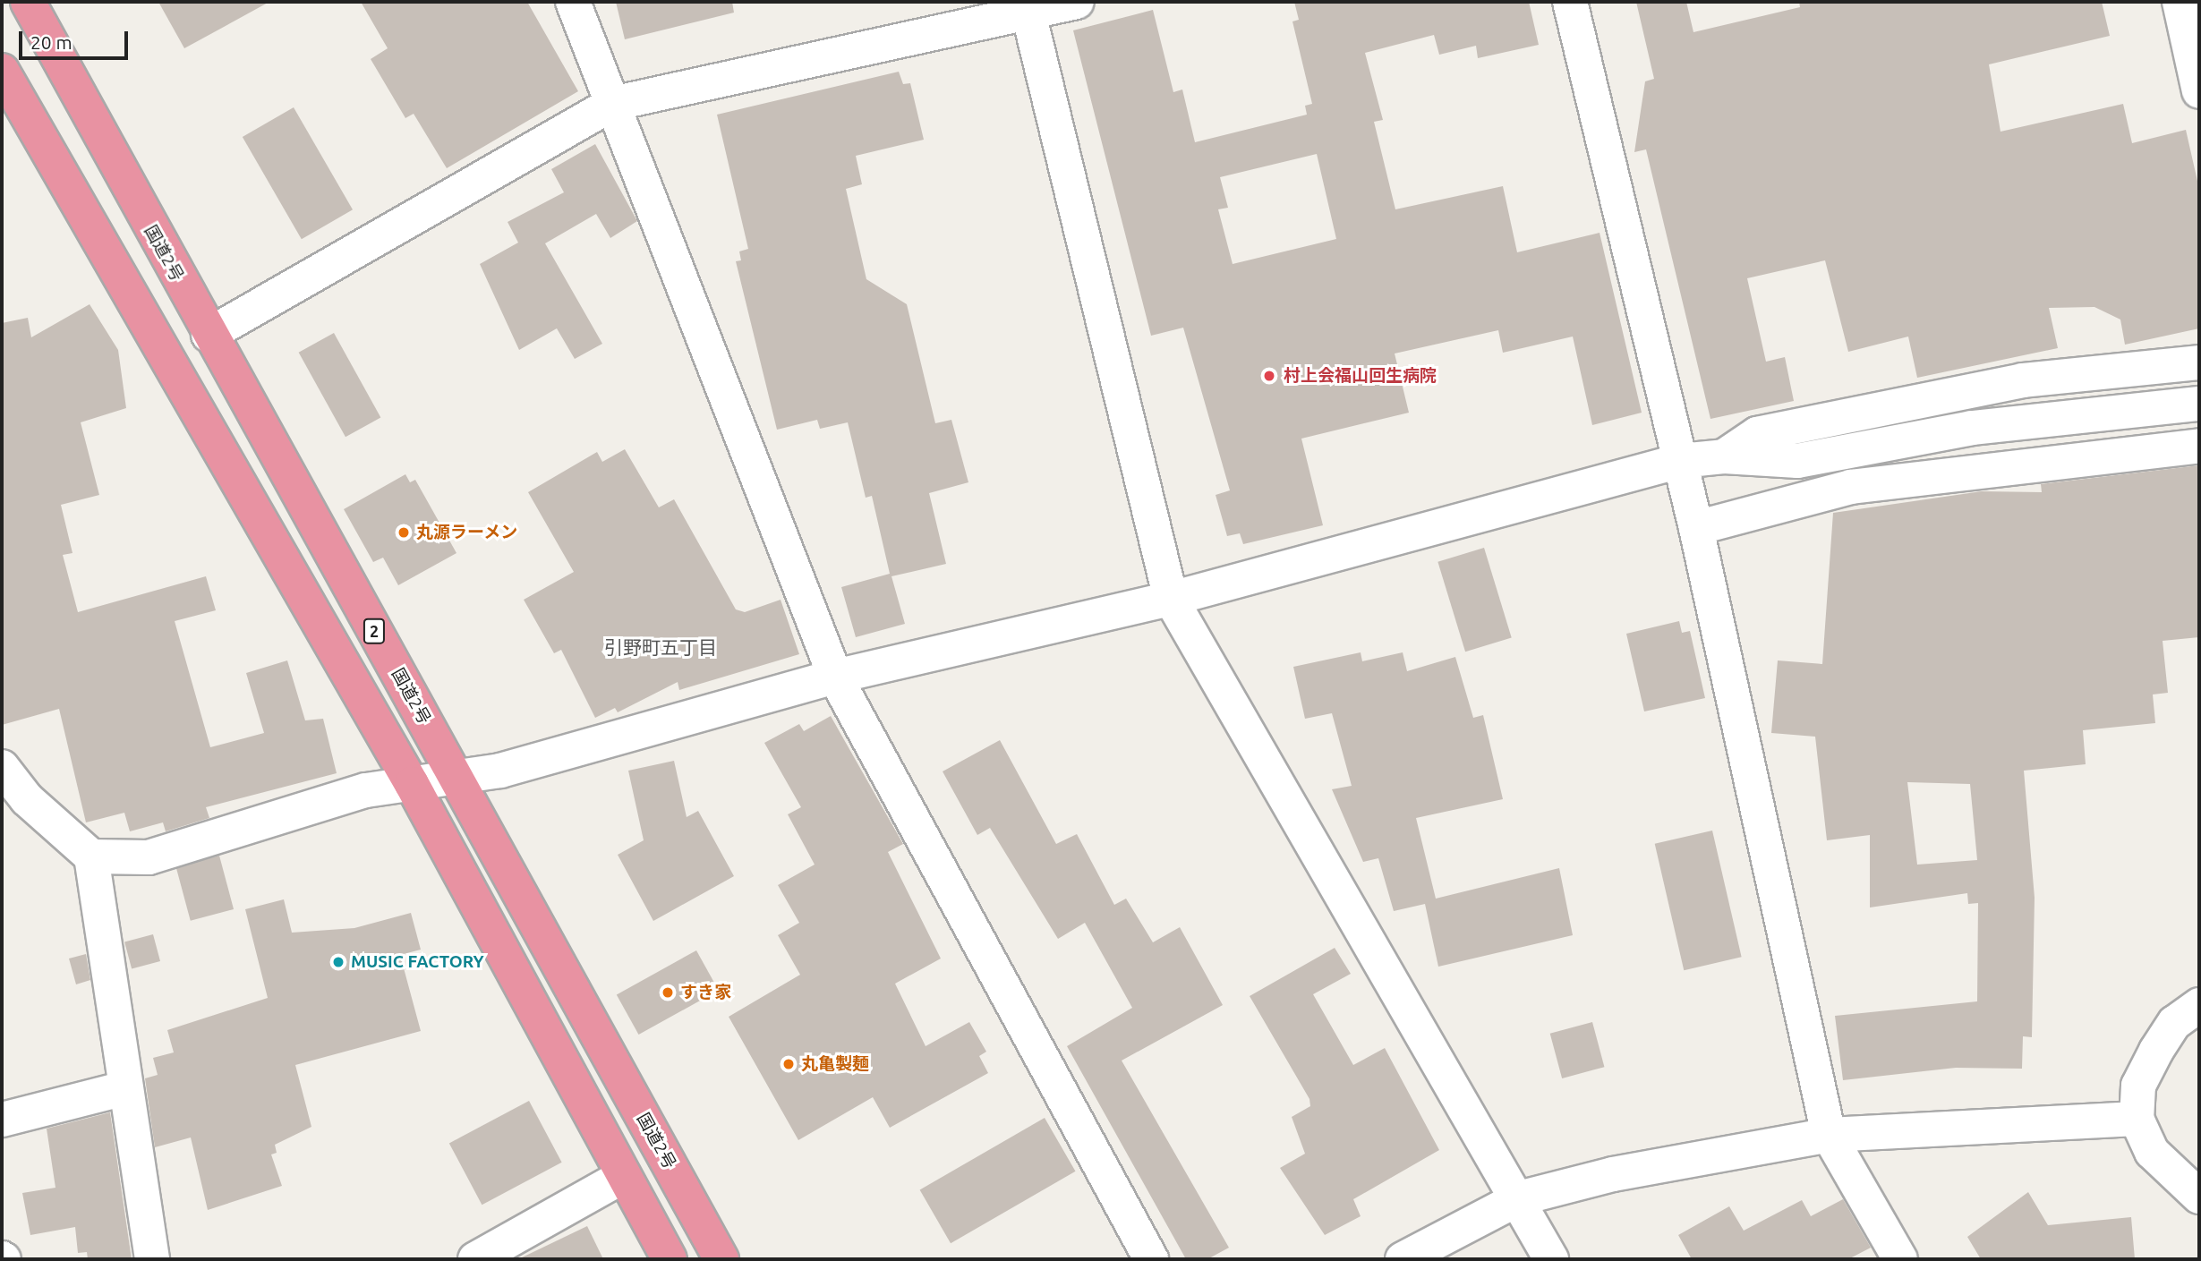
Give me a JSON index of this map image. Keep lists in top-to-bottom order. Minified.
{"streets":{"highway":["国道2号","2"]},"districts":["引野町五丁目"],"places":["村上会福山回生病院","丸源ラーメン","MUSIC FACTORY","すき家","丸亀製麺"],"scale_bar":"20 m"}
